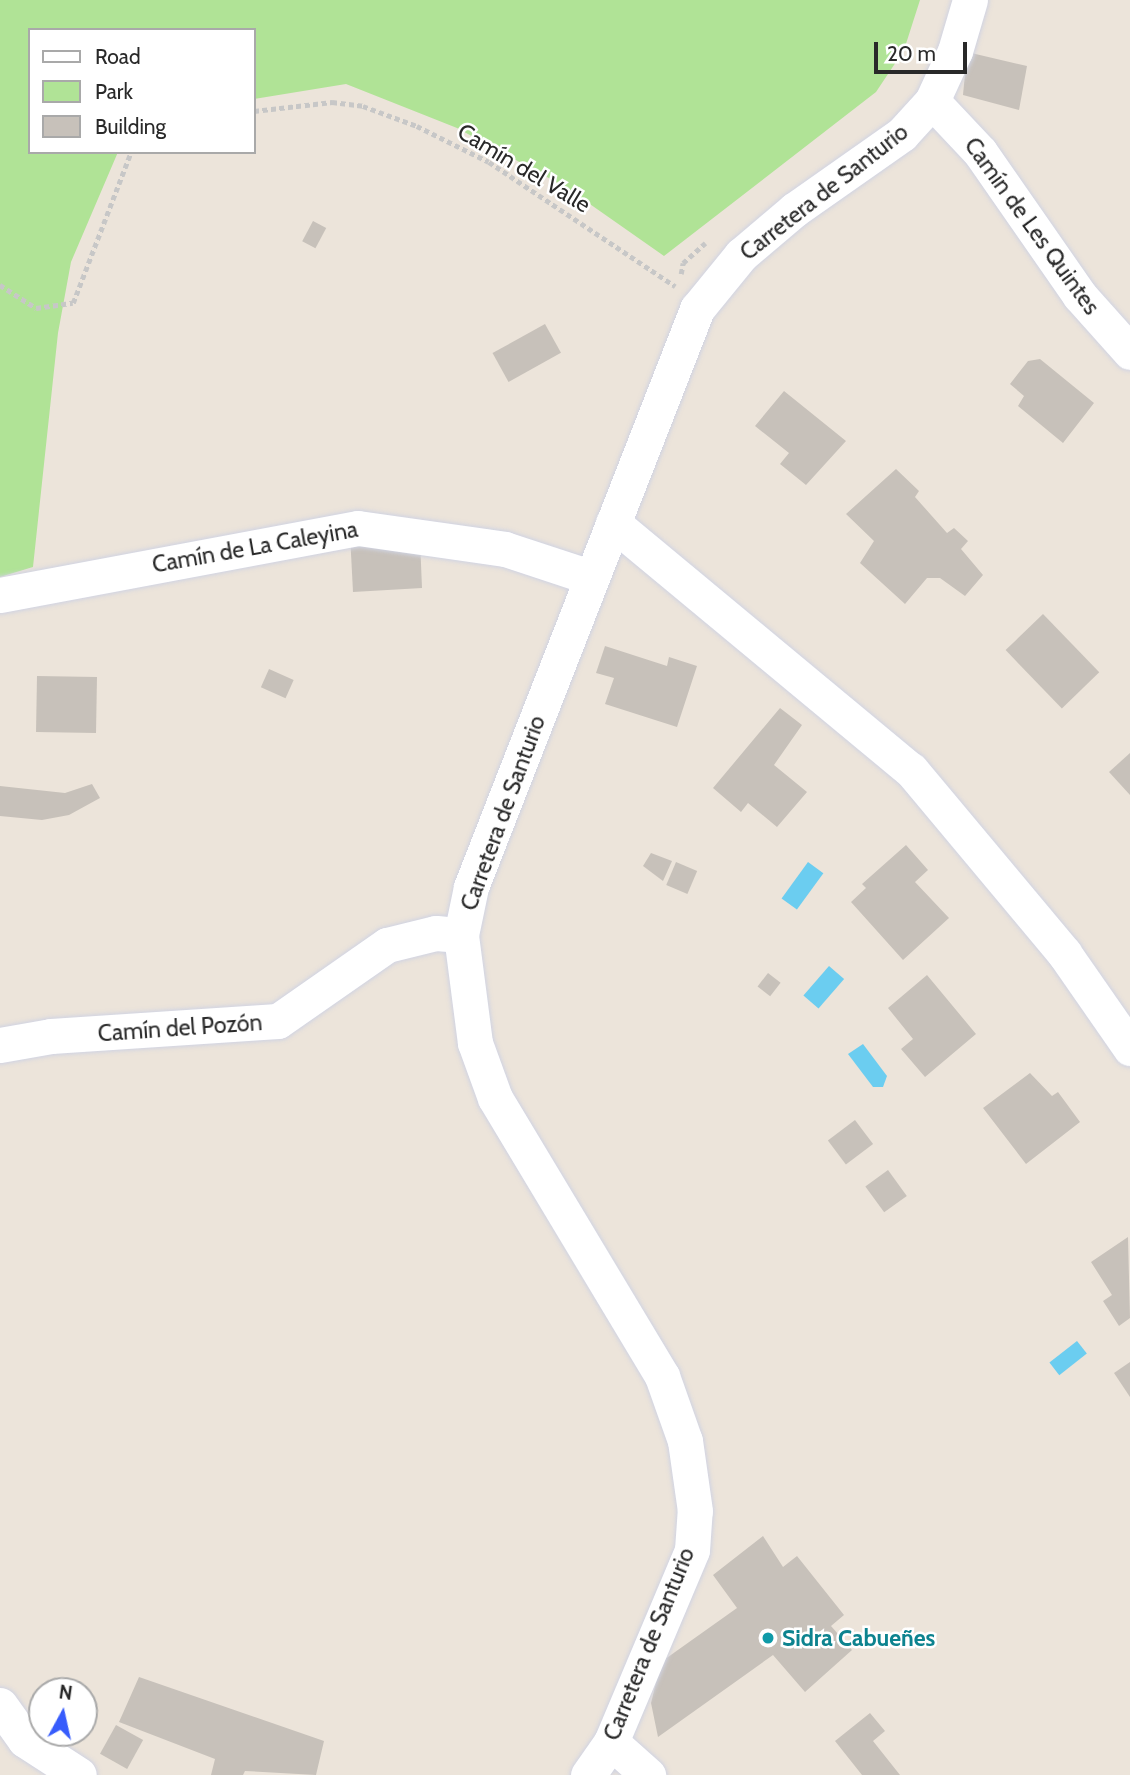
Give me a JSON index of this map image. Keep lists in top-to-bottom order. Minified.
{"streets":{"street":["Carretera de Santurio","Camín de Les Quintes","Camín de La Caleyina","Camín del Pozón"],"path":["Camín del Valle"]},"crossings":[["Carretera de Santurio","Camín de Les Quintes"],["Carretera de Santurio","Camín de La Caleyina"],["Carretera de Santurio","Camín del Pozón"]],"places":["Sidra Cabueñes"],"legend":["Road","Park","Building"],"scale_bar":"20 m","north":"top"}
